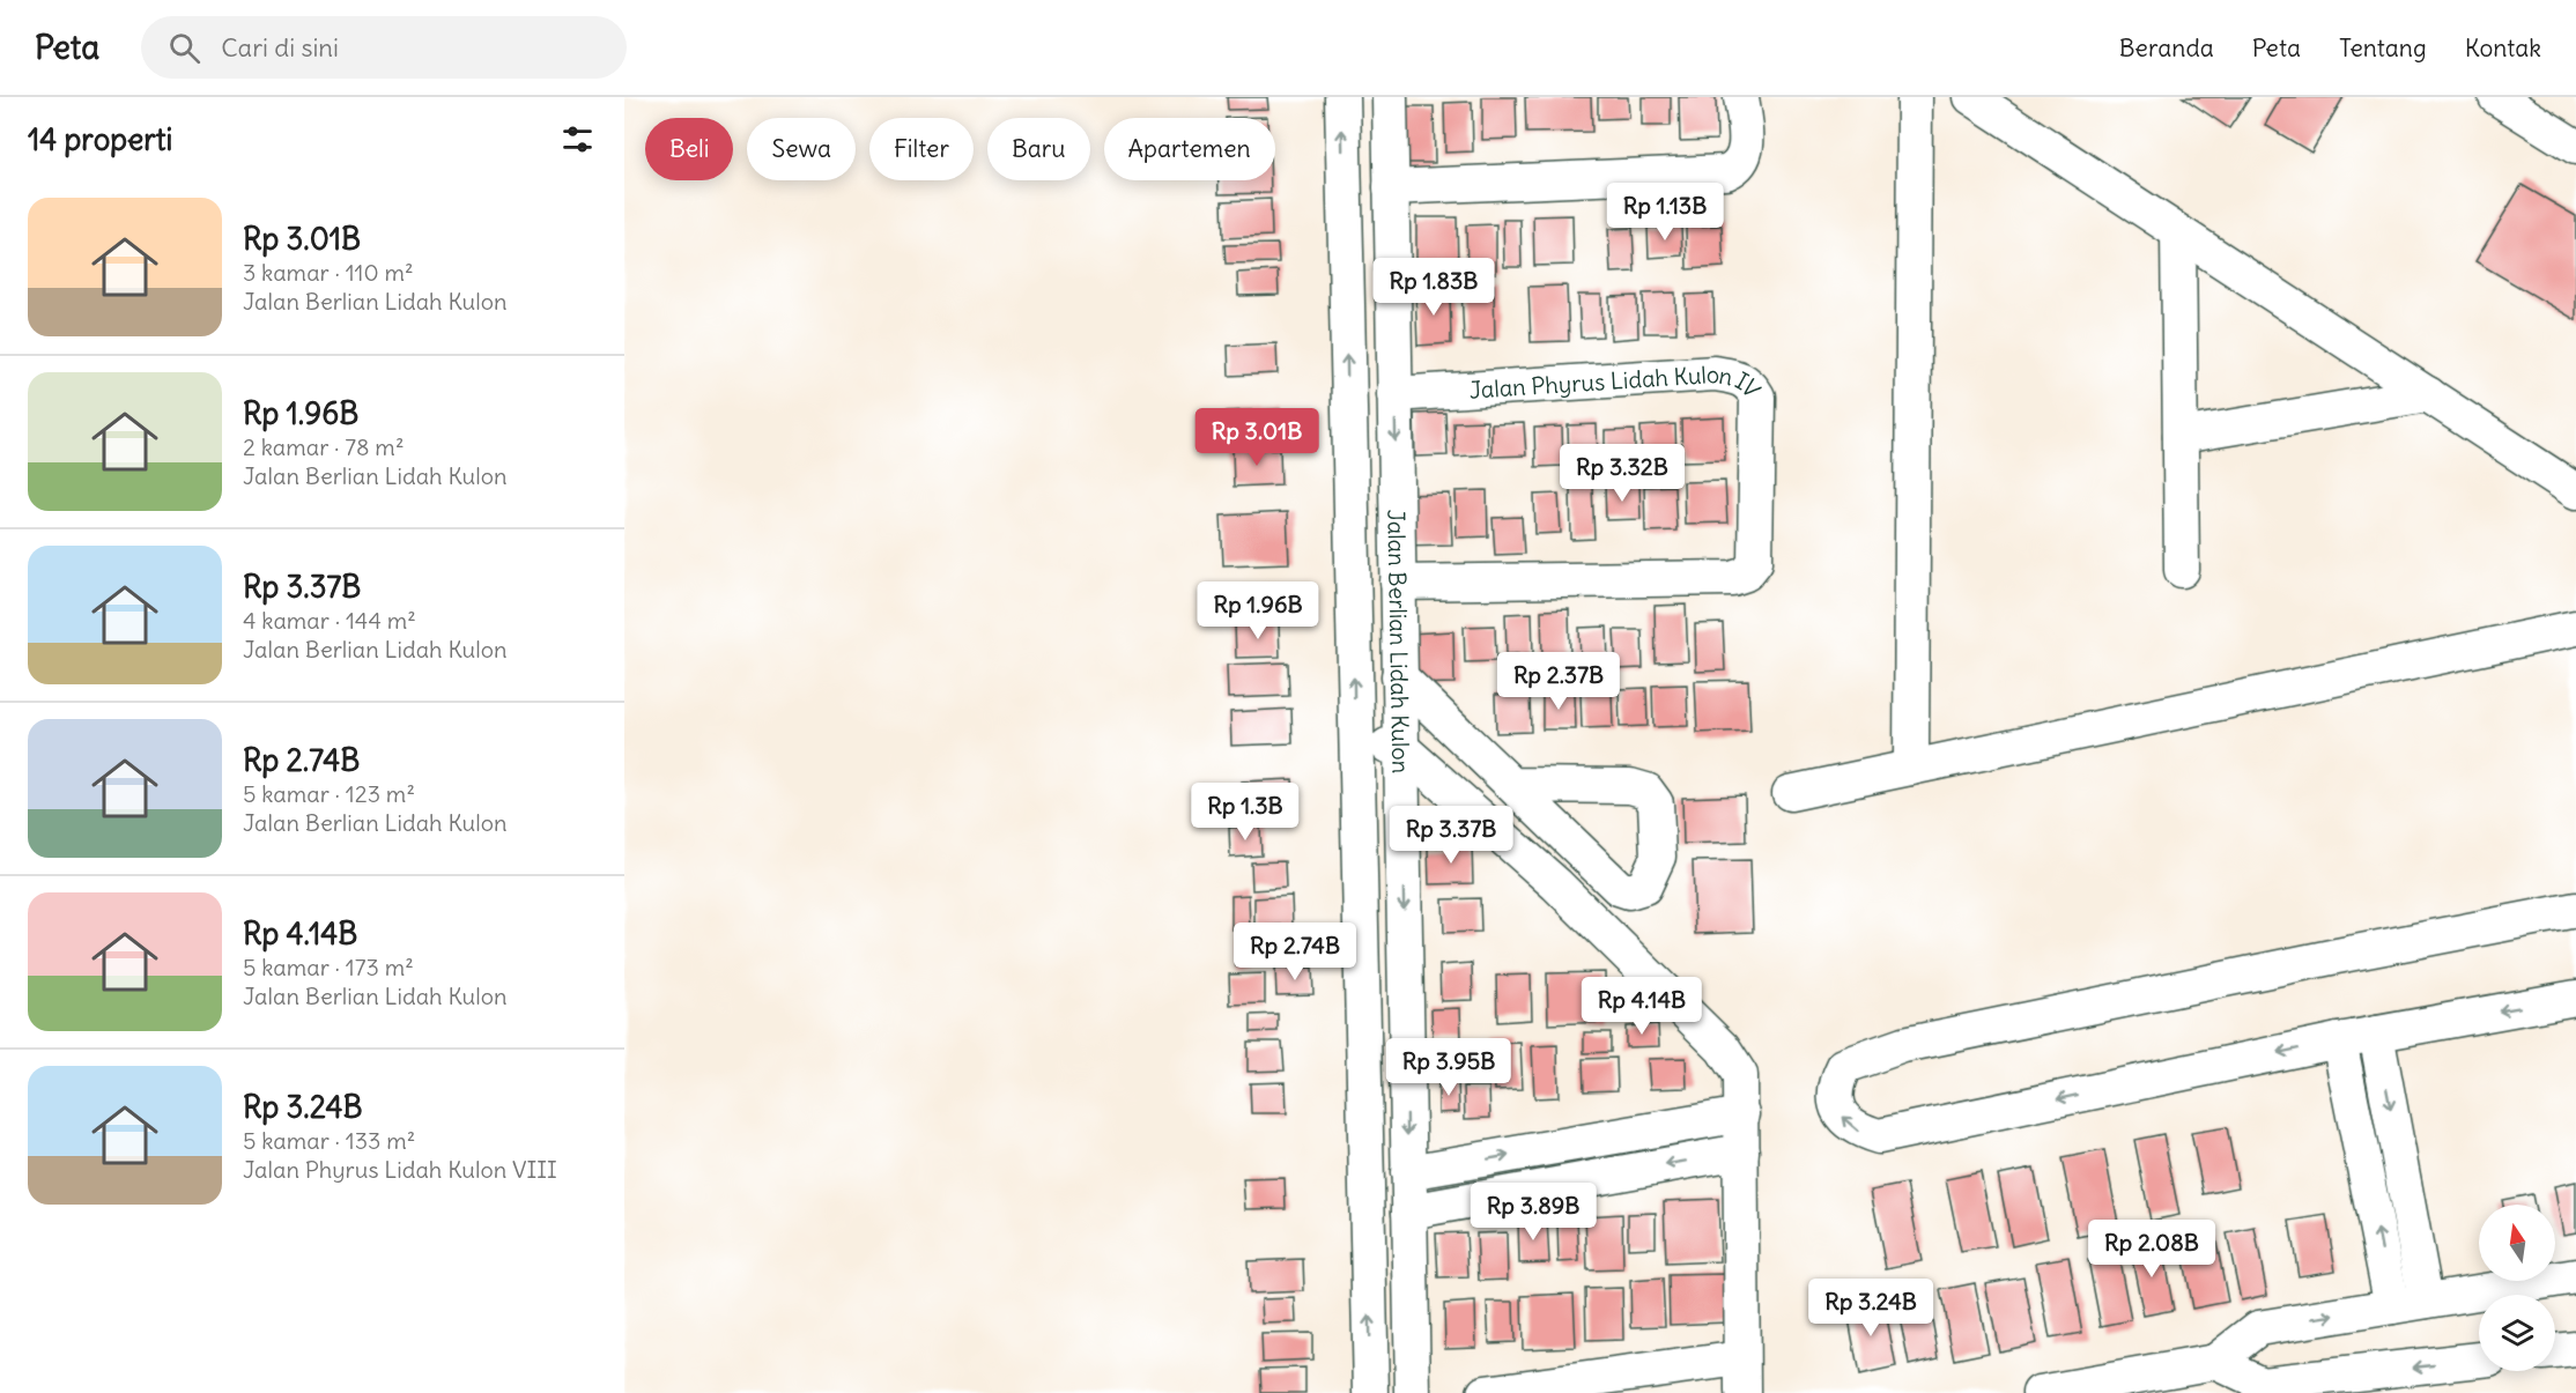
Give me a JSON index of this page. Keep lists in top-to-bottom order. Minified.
{"streets":{"street":["Jalan Phyrus Lidah Kulon IV","Jalan Berlian Lidah Kulon"]},"crossings":[["Jalan Phyrus Lidah Kulon IV","Jalan Berlian Lidah Kulon"]],"north":"top","page":{"header":"Peta","search":"Cari di sini","nav":["Beranda","Peta","Tentang","Kontak"],"heading":"14 properti","chip":["Beli","Sewa","Filter","Baru","Apartemen"],"list":[{"name":"Rp 3.01B","note":"3 kamar · 110 m² · Jalan Berlian Lidah Kulon"},{"name":"Rp 1.96B","note":"2 kamar · 78 m² · Jalan Berlian Lidah Kulon"},{"name":"Rp 3.37B","note":"4 kamar · 144 m² · Jalan Berlian Lidah Kulon"},{"name":"Rp 2.74B","note":"5 kamar · 123 m² · Jalan Berlian Lidah Kulon"},{"name":"Rp 4.14B","note":"5 kamar · 173 m² · Jalan Berlian Lidah Kulon"},{"name":"Rp 3.24B","note":"5 kamar · 133 m² · Jalan Phyrus Lidah Kulon VIII"}],"price":["Rp 1.13B","Rp 1.83B","Rp 3.01B","Rp 3.32B","Rp 1.96B","Rp 2.37B","Rp 1.3B","Rp 3.37B","Rp 2.74B","Rp 4.14B","Rp 3.95B","Rp 3.89B","Rp 2.08B","Rp 3.24B"]}}
